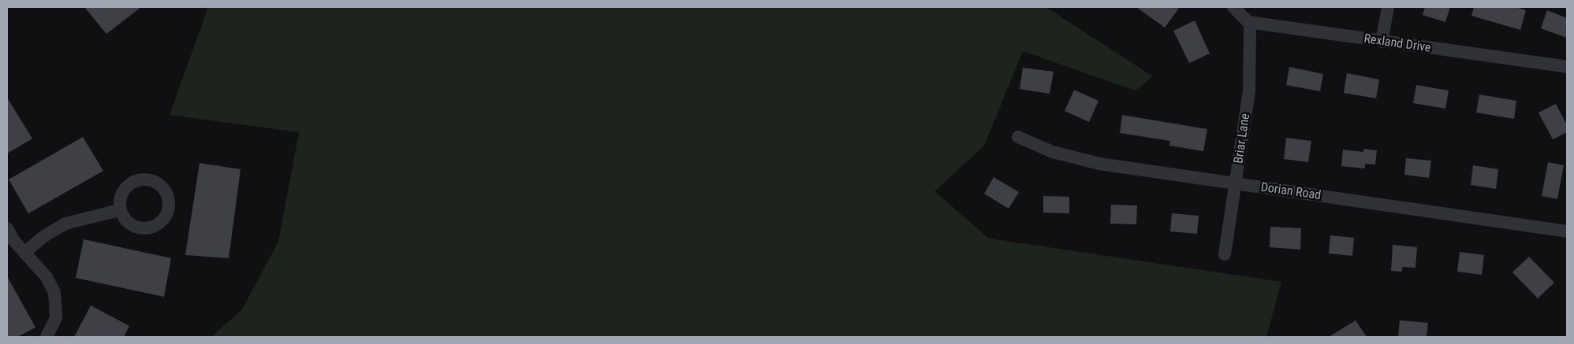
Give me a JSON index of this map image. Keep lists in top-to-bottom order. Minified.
{"streets":{"street":["Rexland Drive","Briar Lane","Dorian Road"]},"crossings":[["Rexland Drive","Briar Lane"],["Briar Lane","Dorian Road"]]}
